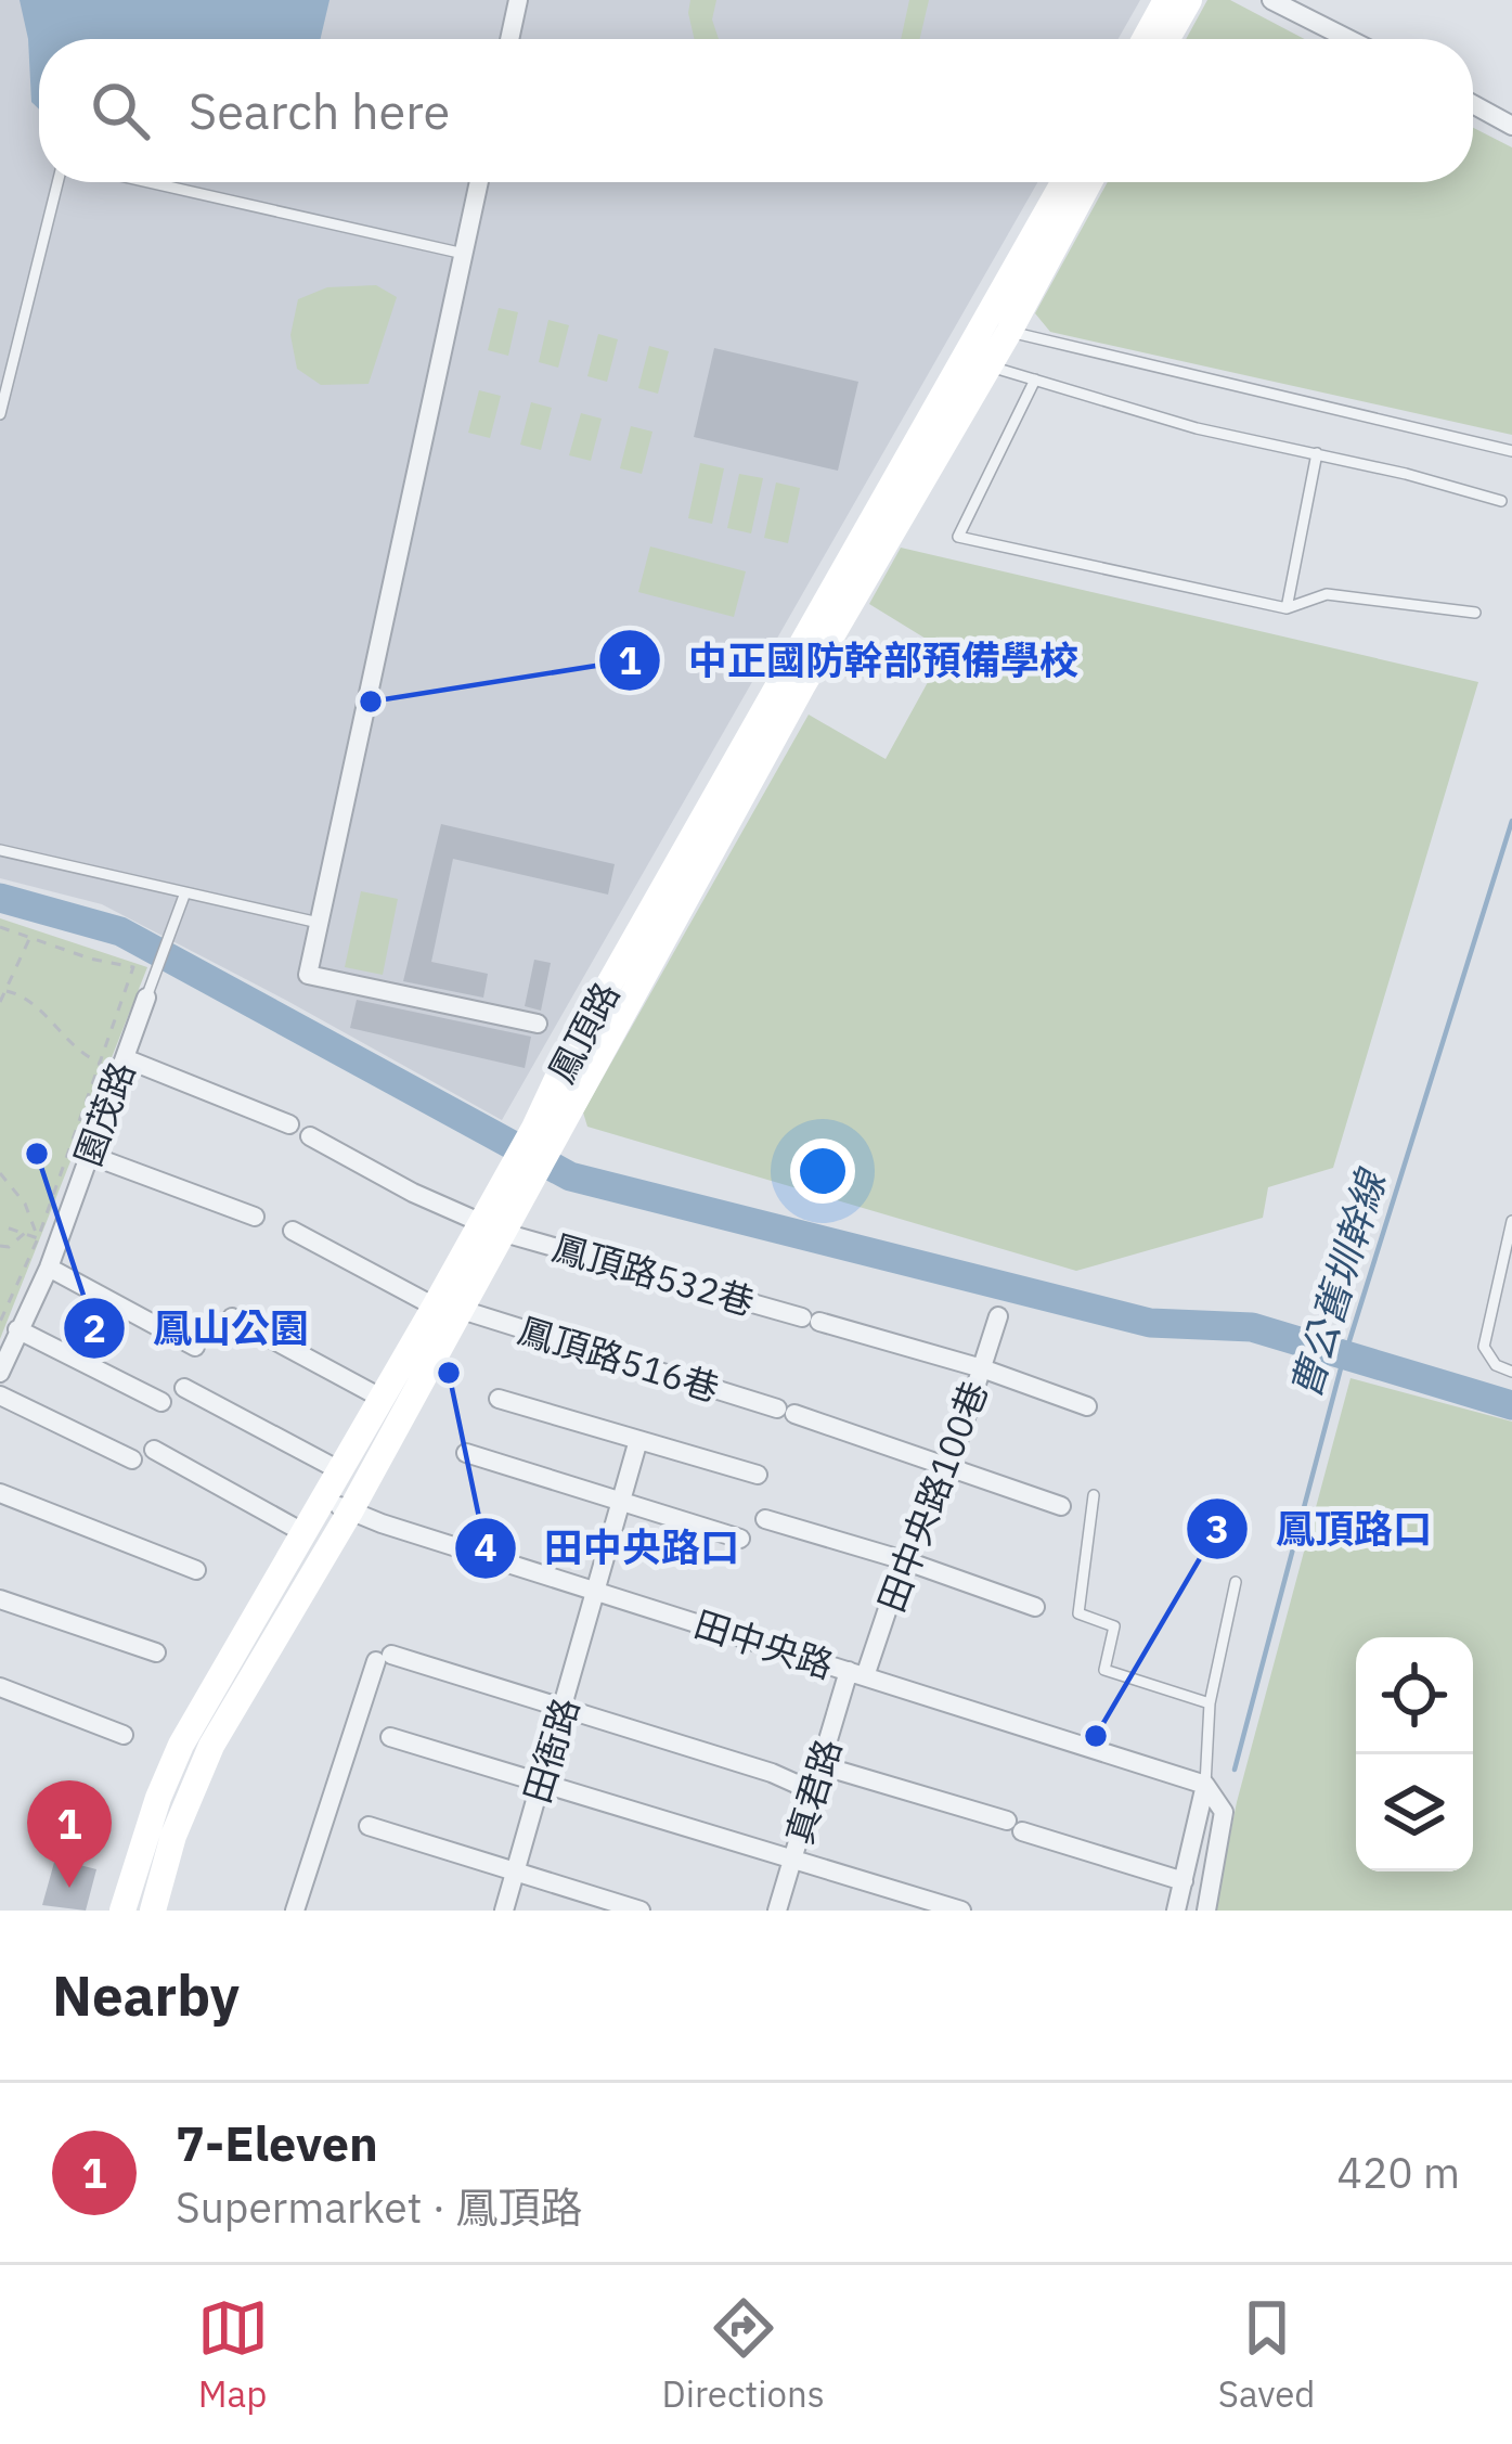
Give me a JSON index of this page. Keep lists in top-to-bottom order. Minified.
{"streets":{"main road":["鳳頂路"],"street":["園茂路","鳳頂路532巷","鳳頂路516巷","田中央路100巷","田中央路","田衙路","真君路"]},"crossings":[["鳳頂路","鳳頂路532巷"],["鳳頂路","鳳頂路516巷"],["鳳頂路","田中央路"],["鳳頂路532巷","田中央路100巷"],["鳳頂路516巷","田中央路100巷"],["田中央路100巷","田中央路"],["田中央路100巷","真君路"],["田中央路","田衙路"],["田中央路","真君路"]],"water":["曹公舊圳幹線"],"places":["中正國防幹部預備學校","鳳山公園","田中央路口","鳳頂路口"],"page":{"search":"Search here","pins":"1","heading":"Nearby","list":[{"mark":"1","name":"7-Eleven","note":"Supermarket · 鳳頂路","value":"420 m"}],"nav":["Map","Directions","Saved"]}}
